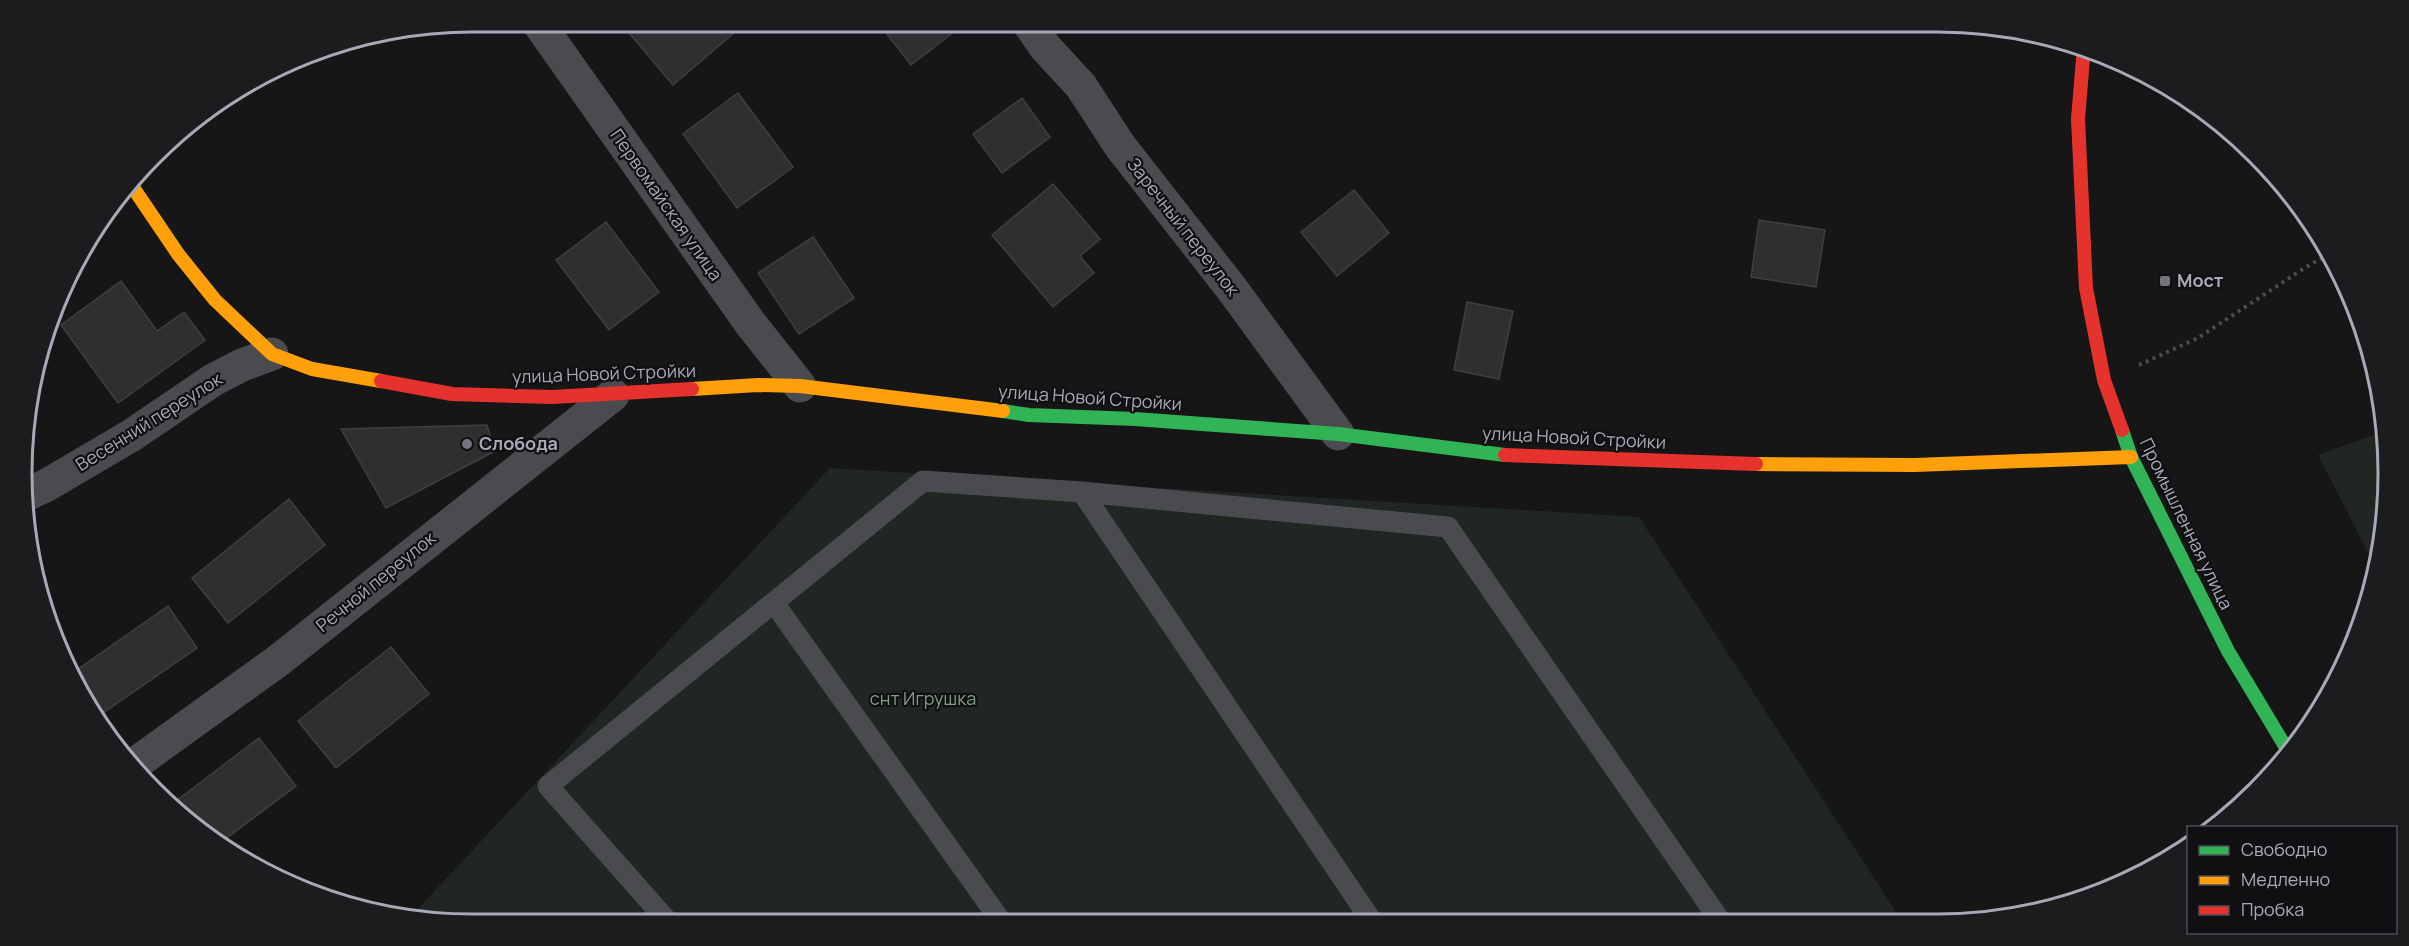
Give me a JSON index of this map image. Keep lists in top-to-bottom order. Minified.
{"streets":{"street":["Первомайская улица","Заречный переулок","улица Новой Стройки","Весенний переулок","Промышленная улица","Речной переулок"]},"crossings":[["Первомайская улица","улица Новой Стройки"],["Заречный переулок","улица Новой Стройки"],["улица Новой Стройки","Весенний переулок"],["улица Новой Стройки","Промышленная улица"],["улица Новой Стройки","Речной переулок"]],"parks":["снт Игрушка"],"places":{"transit":["Мост"],"other":["Слобода"]},"legend":["Свободно","Медленно","Пробка"]}
